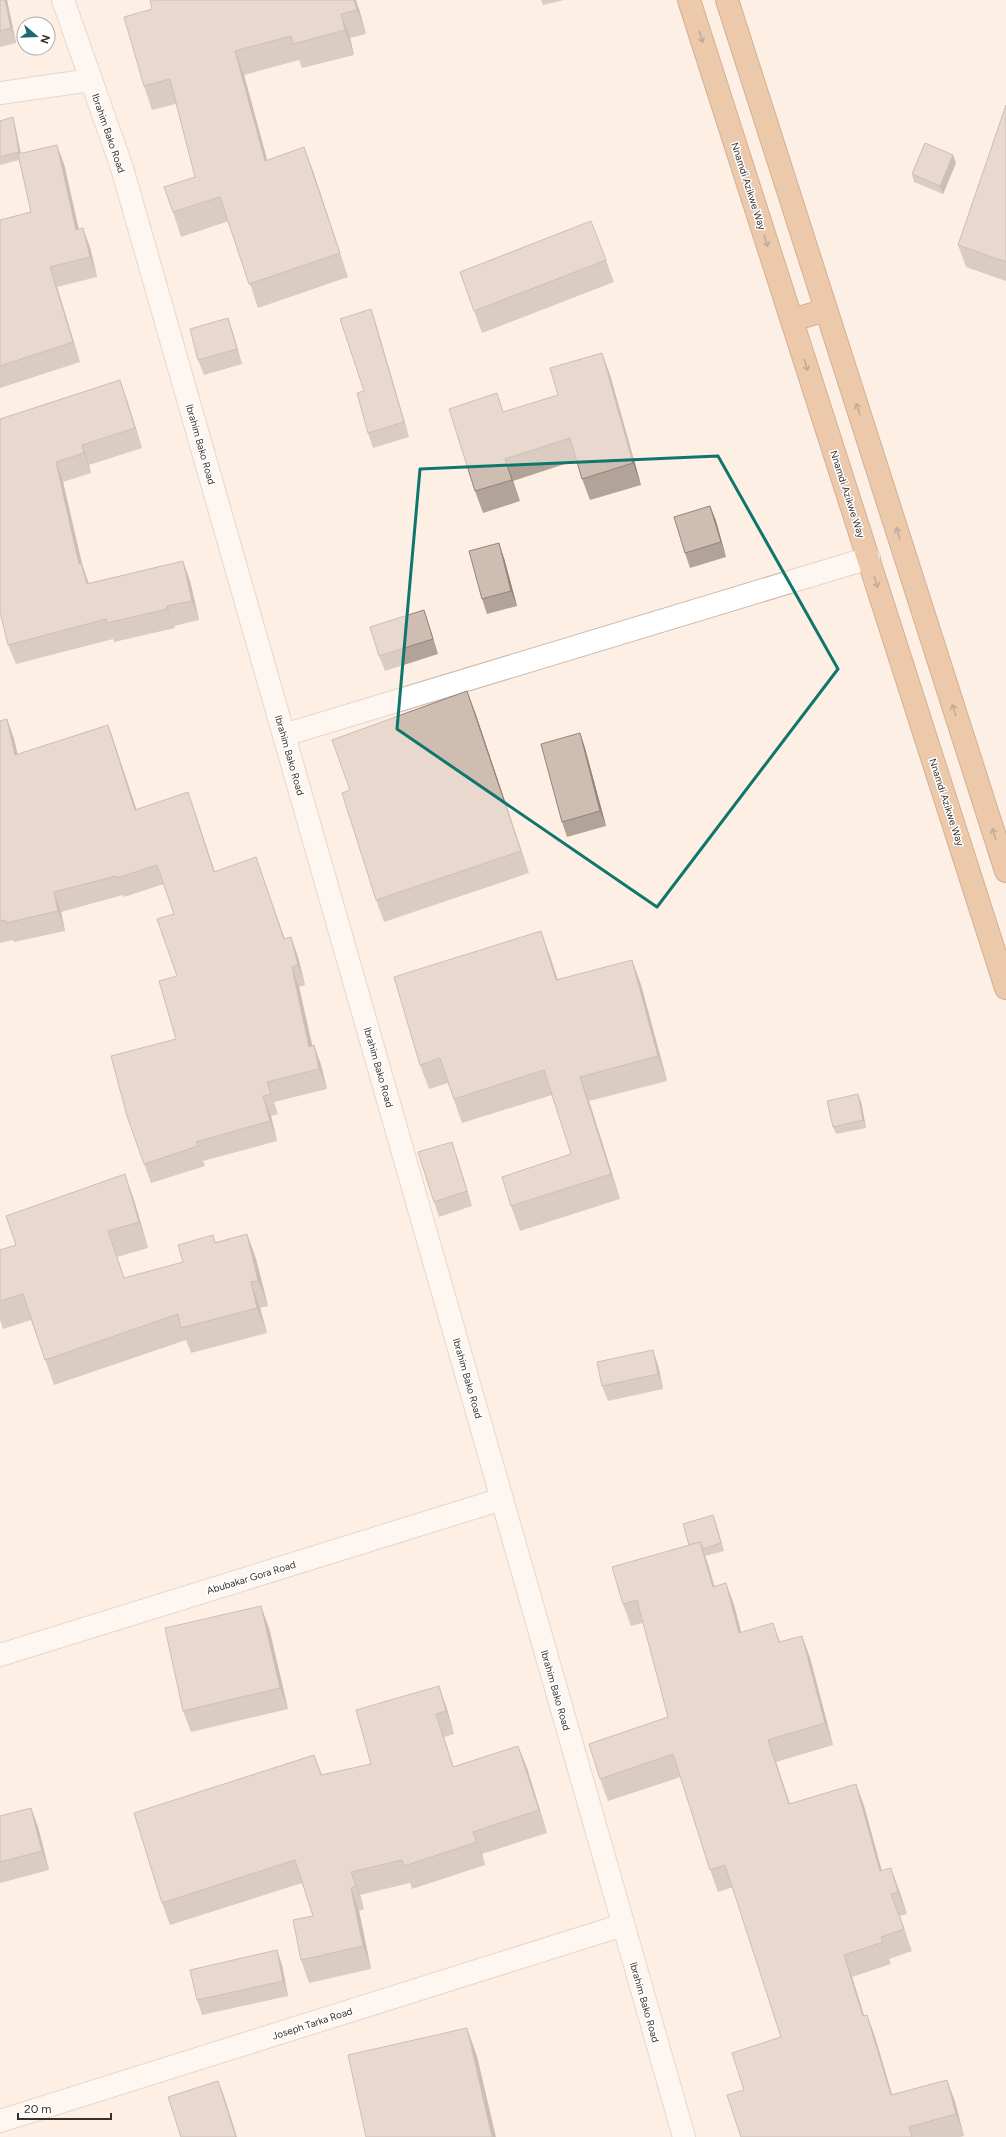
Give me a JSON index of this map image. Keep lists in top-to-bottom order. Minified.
{"streets":{"highway":["Nnamdi Azikwe Way"],"street":["Ibrahim Bako Road","Abubakar Gora Road","Joseph Tarka Road"]},"crossings":[["Ibrahim Bako Road","Abubakar Gora Road"],["Ibrahim Bako Road","Joseph Tarka Road"]],"scale_bar":"20 m","north":"right"}
